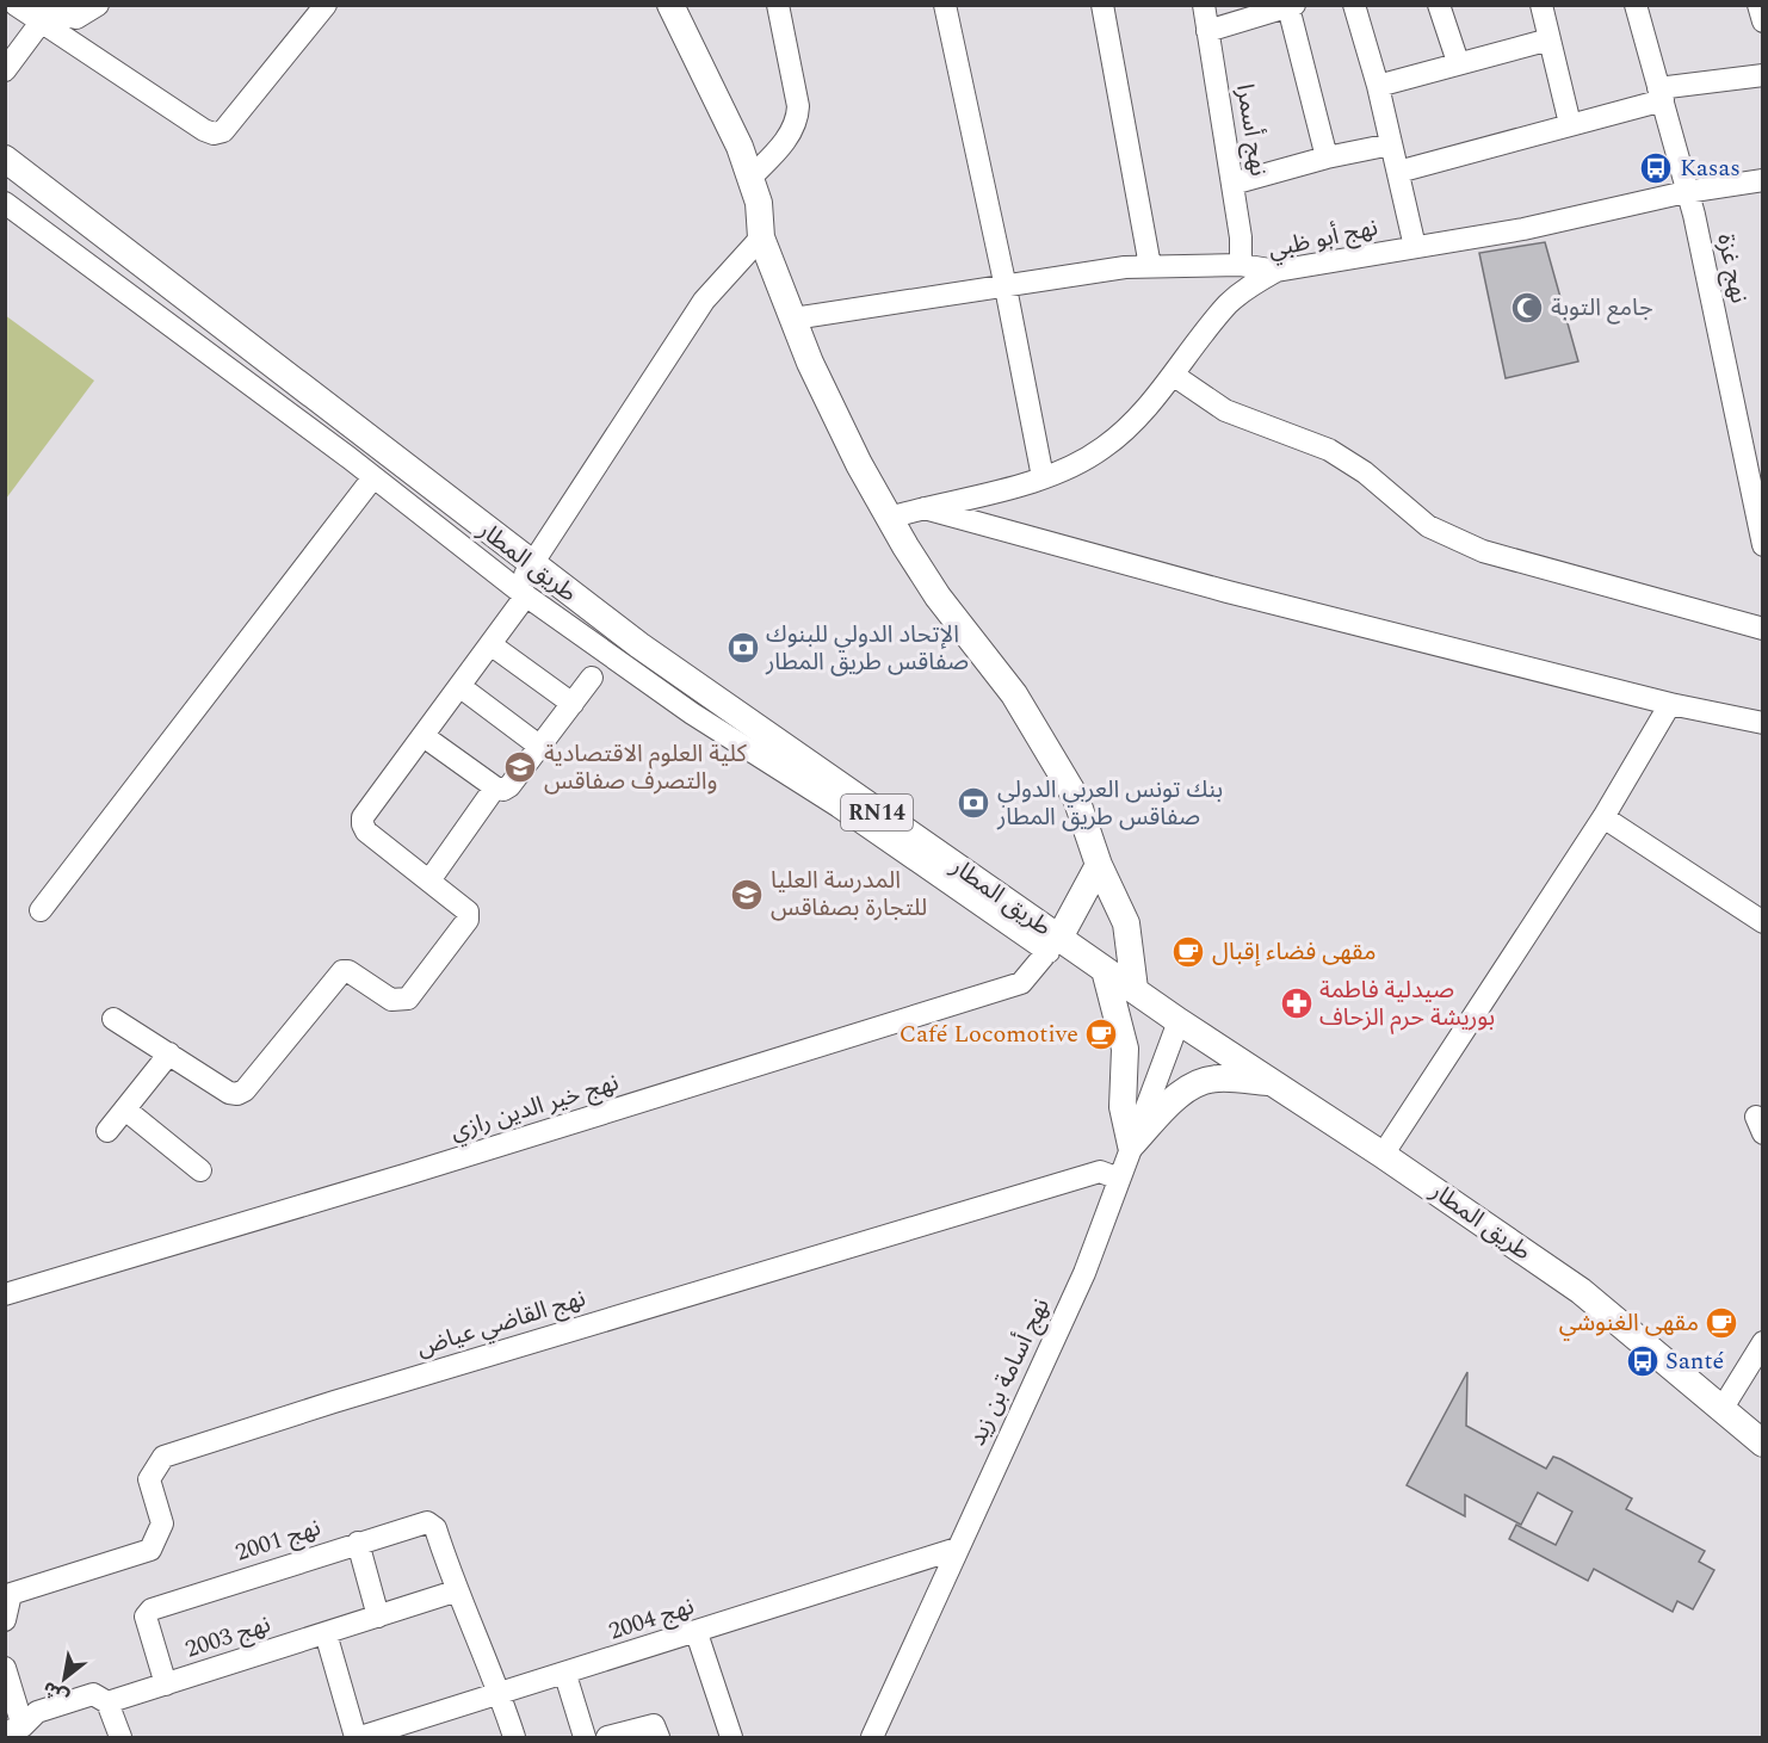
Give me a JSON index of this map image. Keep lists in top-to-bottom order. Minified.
{"streets":{"main road":["طريق المطار","RN14"],"street":["نهج أسمرا","نهج أبو ظبي","نهج غزة","نهج خير الدين رازي","نهج القاضي عياض","نهج أسامة بن زيد","نهج 2001","نهج 2004","نهج 2003"]},"crossings":[["نهج أبو ظبي","نهج غزة"],["طريق المطار","نهج خير الدين رازي"],["طريق المطار","نهج أسامة بن زيد"],["نهج القاضي عياض","نهج أسامة بن زيد"],["نهج أسامة بن زيد","نهج 2004"],["نهج 2001","نهج 2003"]],"places":{"bus stop":["Kasas","Santé"],"mosque":["جامع التوبة"],"bank":["الإتحاد الدولي للبنوك صفاقس طريق المطار","بنك تونس العربي الدولي صفاقس طريق المطار"],"school or university":["كلية العلوم الاقتصادية والتصرف صفاقس","المدرسة العليا للتجارة بصفاقس"],"cafe":["مقهى فضاء إقبال","Café Locomotive","مقهى الغنوشي"],"pharmacy":["صيدلية فاطمة بوريشة حرم الزحاف"]},"north":"bottom left"}
